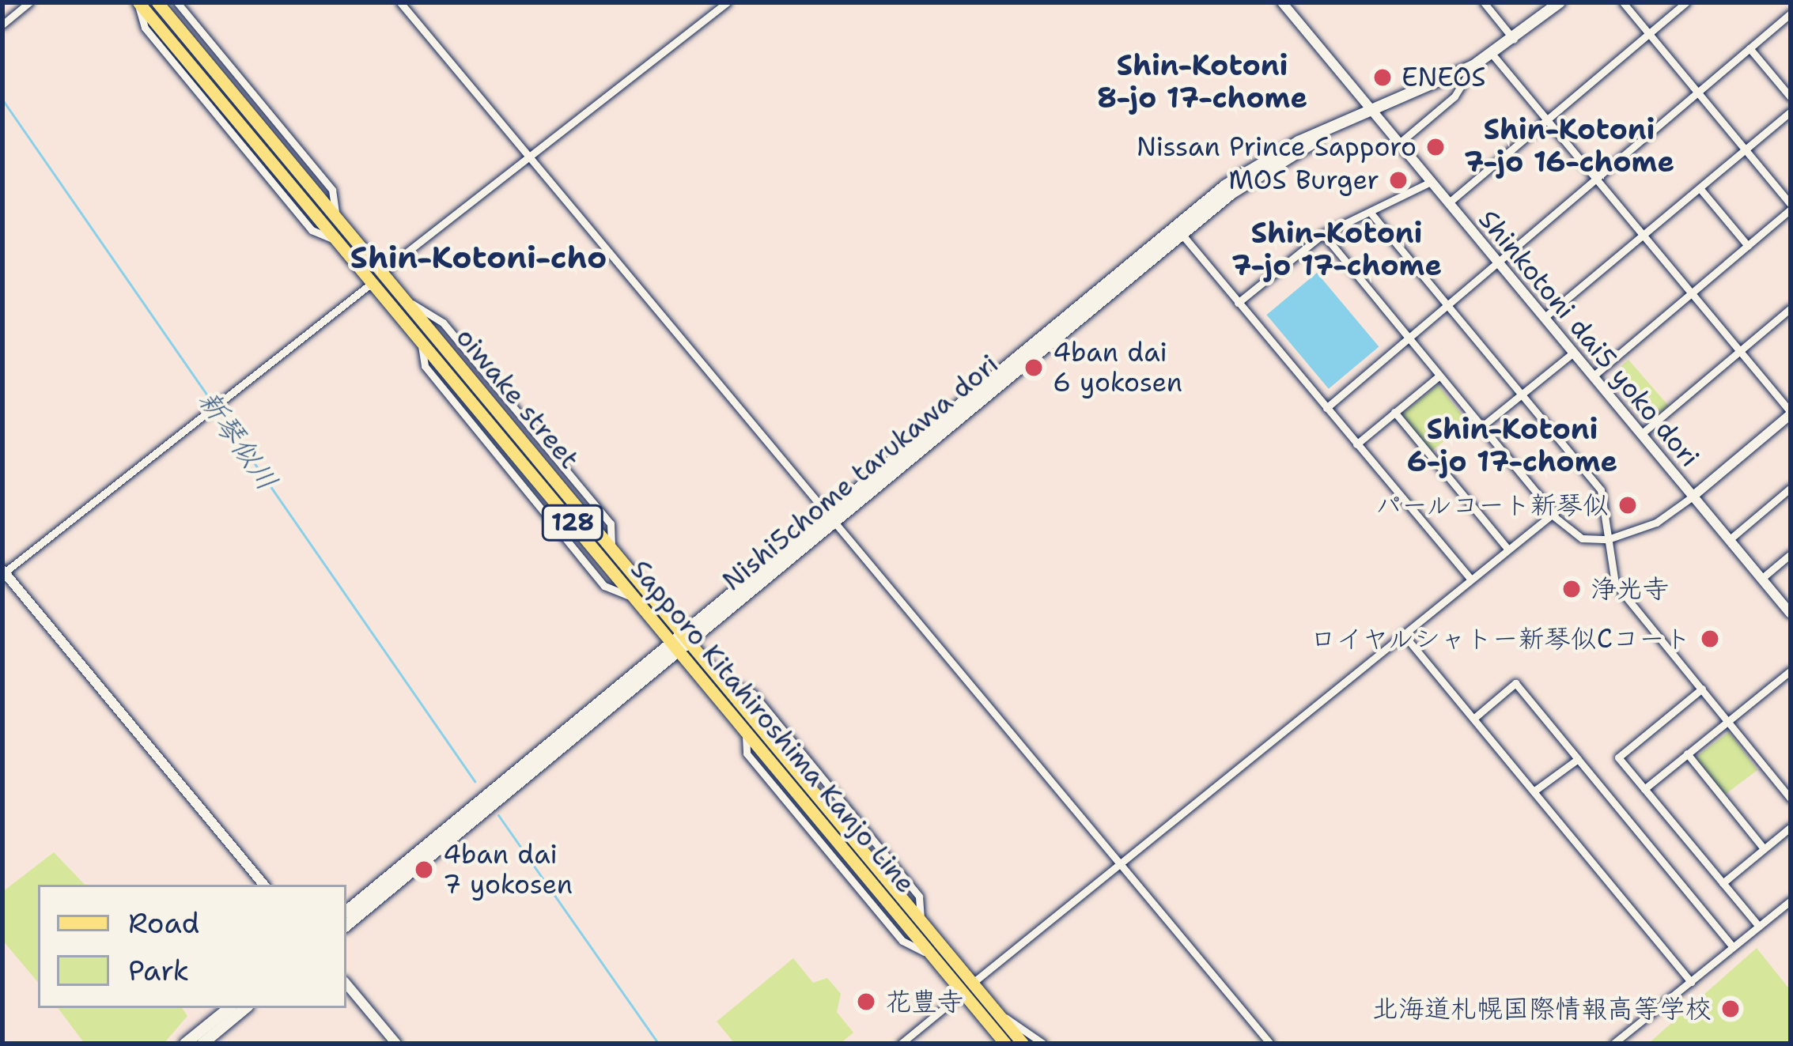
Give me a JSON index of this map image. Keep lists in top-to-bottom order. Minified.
{"streets":{"main road":["oiwake street","Nishi5chome tarukawa dori","128","Sapporo Kitahiroshima Kanjo Line"],"street":["Shinkotoni dai5 yoko dori"]},"crossings":[["Shinkotoni dai5 yoko dori","Nishi5chome tarukawa dori"],["oiwake street","Nishi5chome tarukawa dori"],["oiwake street","Sapporo Kitahiroshima Kanjo Line"],["Nishi5chome tarukawa dori","Sapporo Kitahiroshima Kanjo Line"]],"districts":["Shin-Kotoni 8-jo 17-chome","Shin-Kotoni 7-jo 16-chome","Shin-Kotoni 7-jo 17-chome","Shin-Kotoni-cho","Shin-Kotoni 6-jo 17-chome"],"water":["新琴似川"],"places":["ENEOS","Nissan Prince Sapporo","MOS Burger","4ban dai 6 yokosen","パールコート新琴似","浄光寺","ロイヤルシャトー新琴似Cコート","4ban dai 7 yokosen","花豊寺","北海道札幌国際情報高等学校"],"legend":["Road","Park"]}
